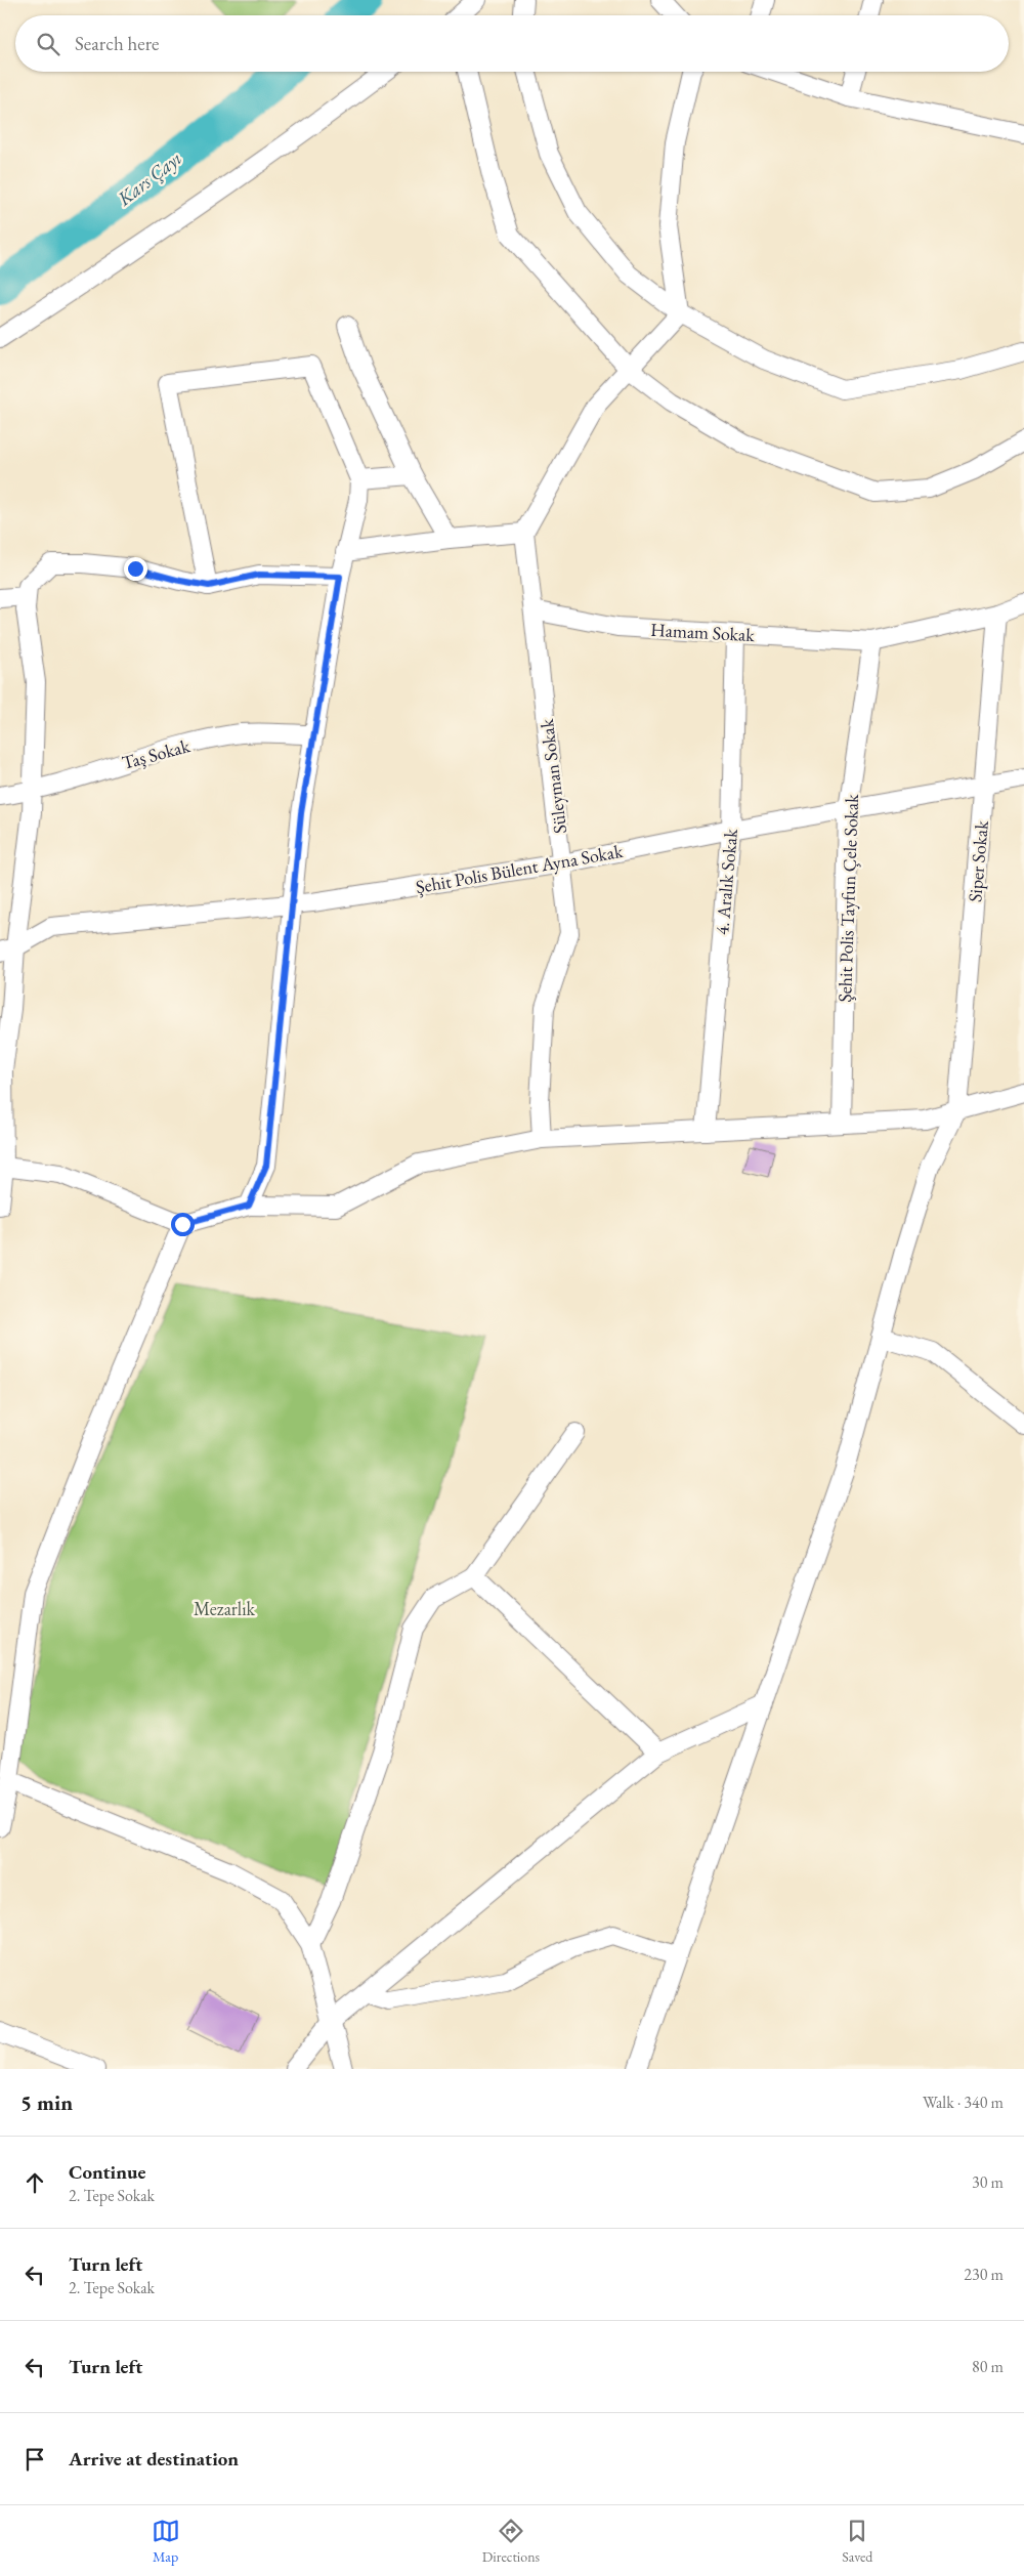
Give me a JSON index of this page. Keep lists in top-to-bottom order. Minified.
{"streets":{"street":["Hamam Sokak","Taş Sokak","Süleyman Sokak","Siper Sokak","Şehit Polis Bülent Ayna Sokak","4. Aralık Sokak","Şehit Polis Tayfun Çele Sokak"]},"crossings":[["Hamam Sokak","Süleyman Sokak"],["Hamam Sokak","Siper Sokak"],["Hamam Sokak","4. Aralık Sokak"],["Hamam Sokak","Şehit Polis Tayfun Çele Sokak"],["Süleyman Sokak","Şehit Polis Bülent Ayna Sokak"],["Siper Sokak","Şehit Polis Bülent Ayna Sokak"],["Şehit Polis Bülent Ayna Sokak","4. Aralık Sokak"],["Şehit Polis Bülent Ayna Sokak","Şehit Polis Tayfun Çele Sokak"]],"water":["Kars Çayı"],"parks":["Mezarlık"],"page":{"search":"Search here","heading":["5 min","Walk · 340 m"],"list":[["Continue","2. Tepe Sokak","30 m"],["Turn left","2. Tepe Sokak","230 m"],["Turn left","80 m"],"Arrive at destination"],"nav":["Map","Directions","Saved"]}}
